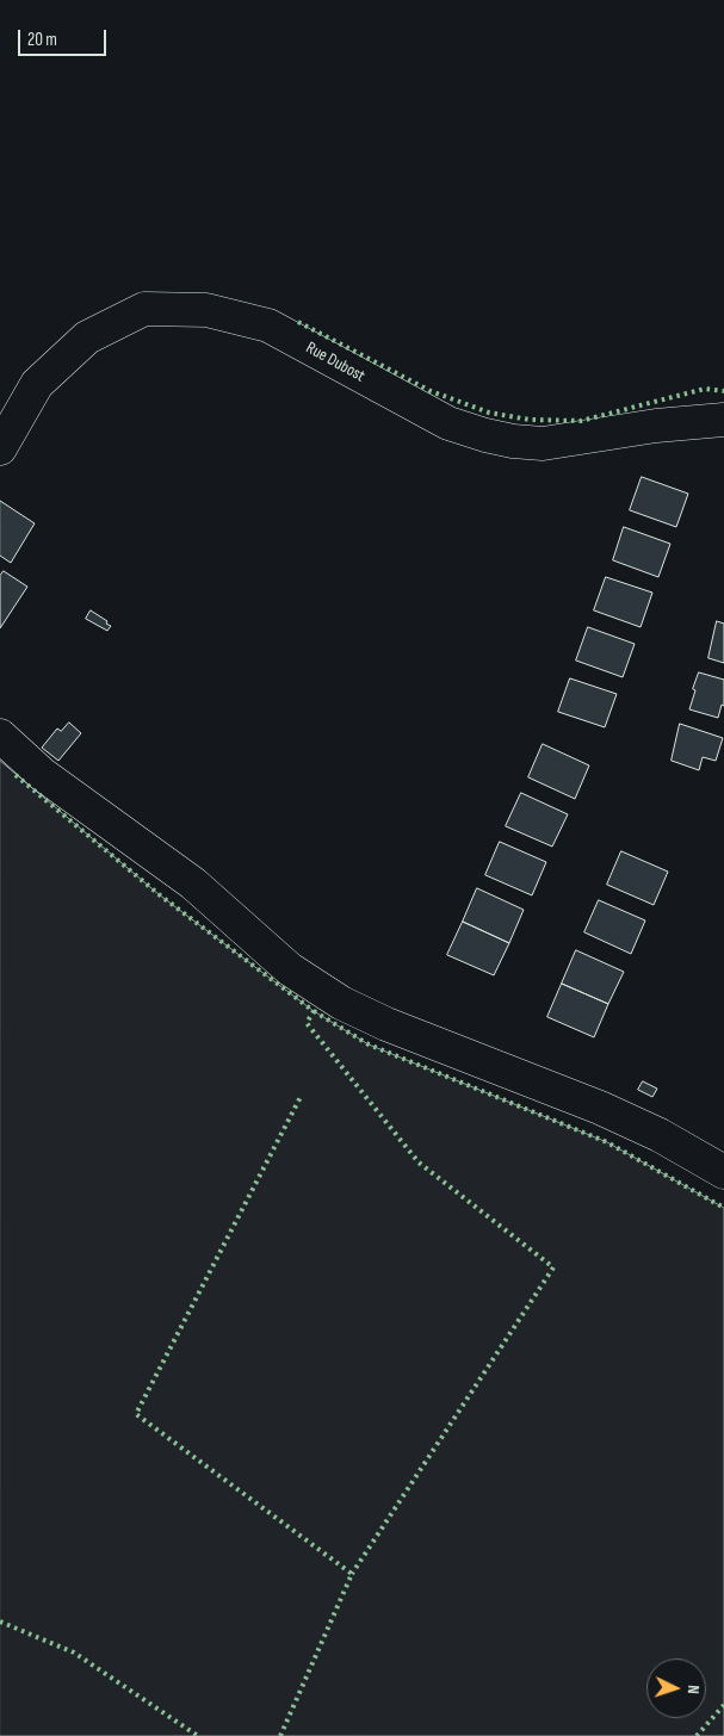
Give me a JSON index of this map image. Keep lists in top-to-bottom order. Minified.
{"streets":{"street":["Rue Dubost"]},"scale_bar":"20 m","north":"right"}
